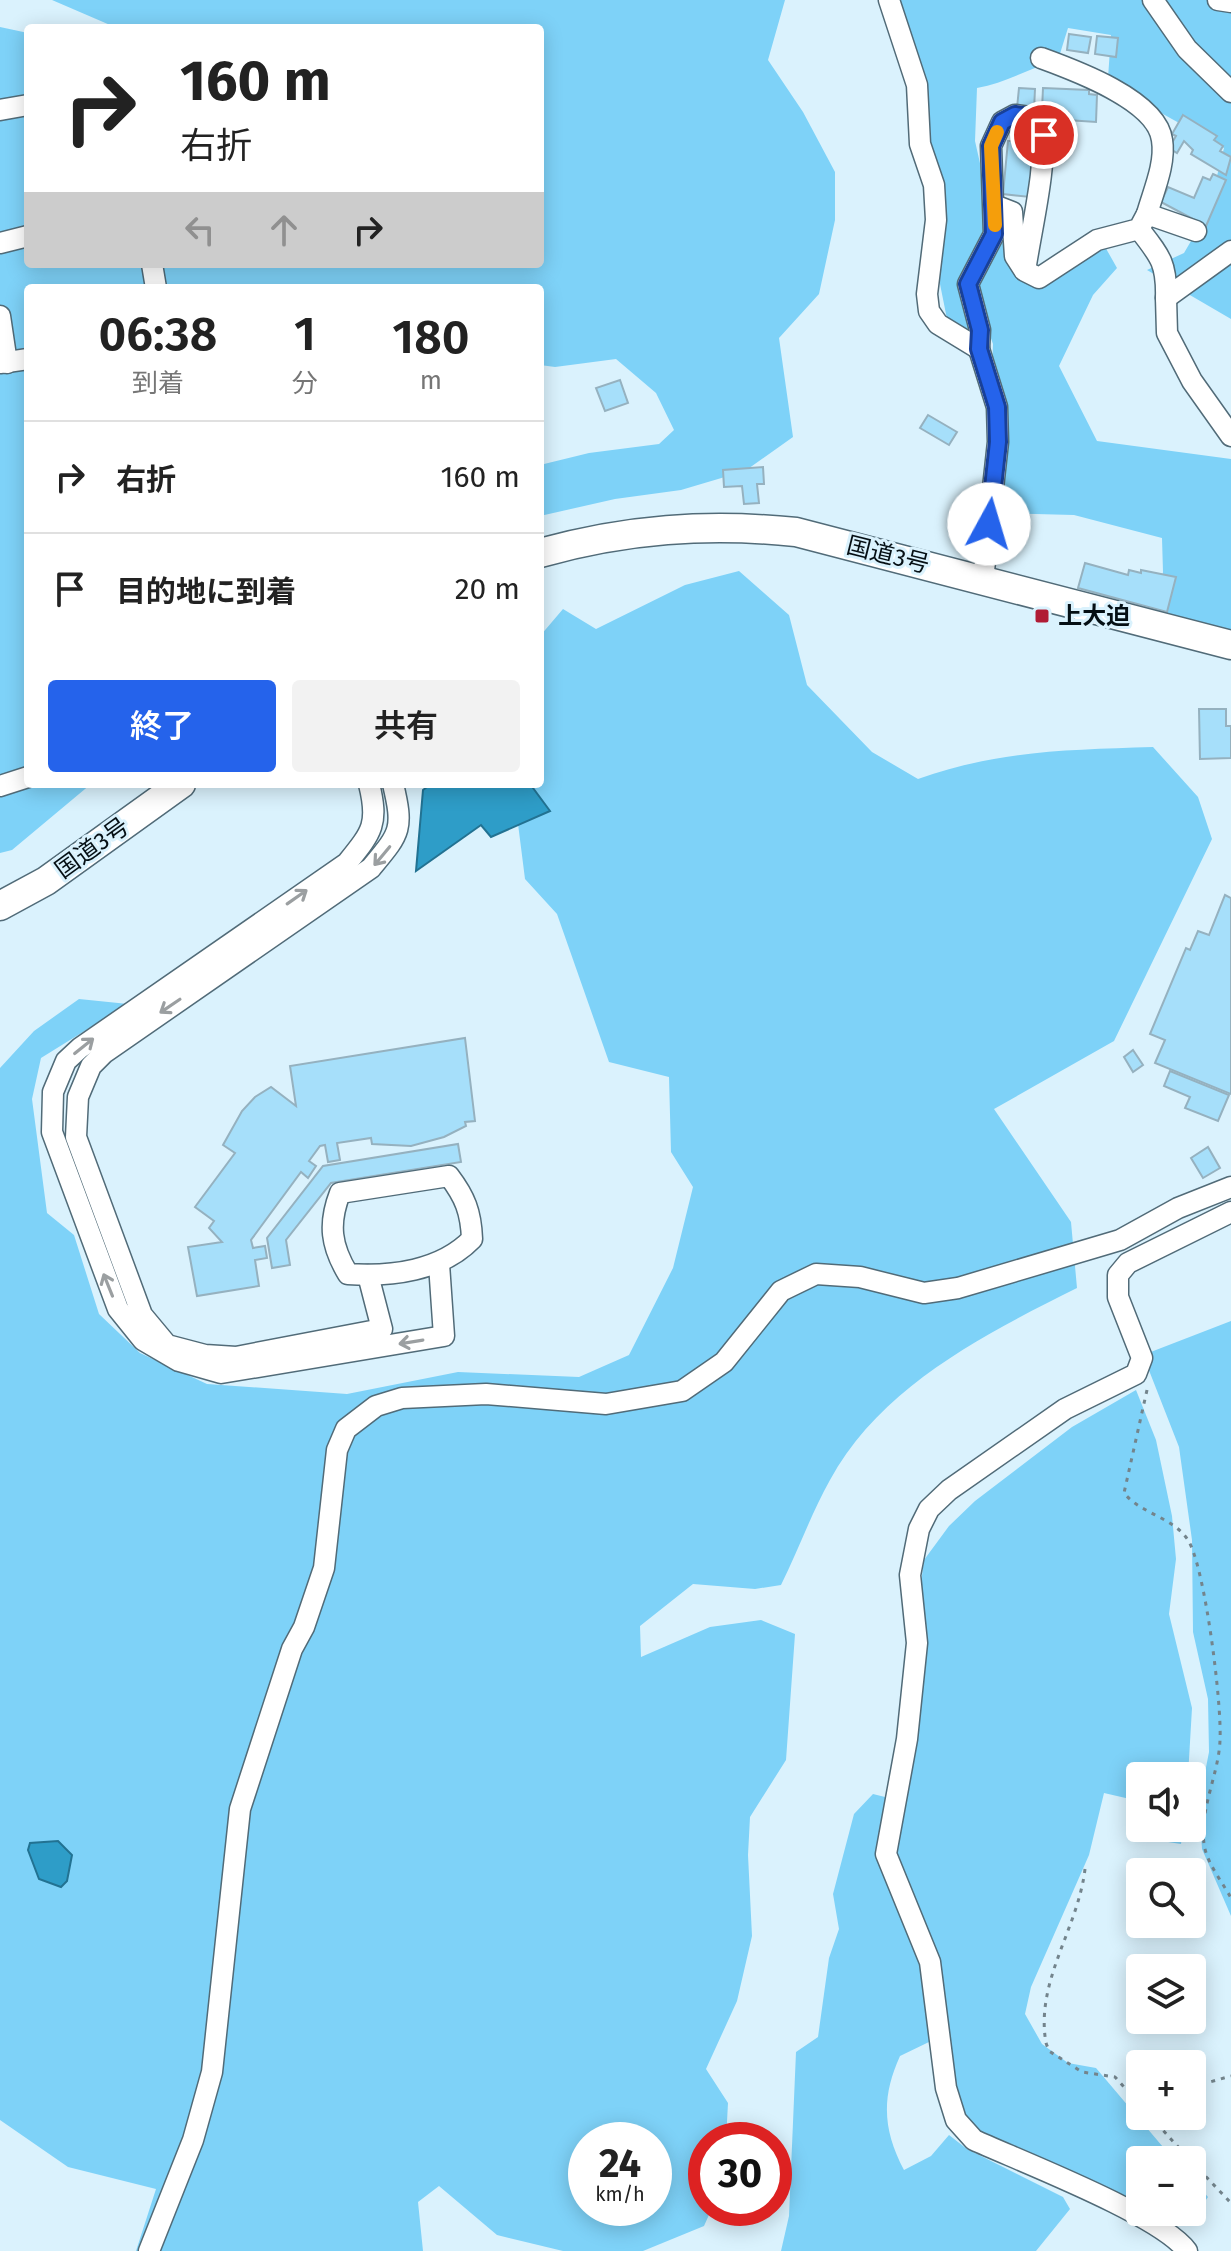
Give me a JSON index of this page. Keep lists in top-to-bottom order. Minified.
{"streets":{"highway":["国道3号"]},"places":{"transit":["上大迫"]},"page":{"turn":["160 m","右折"],"eta":["06:38","到着","1","分","180","m"],"list":[{"name":"右折","value":"160 m"},{"name":"目的地に到着","value":"20 m"}],"buttons":["終了","共有"],"map_buttons":["+","−"],"speed":"24 km/h","limit":"30"}}
